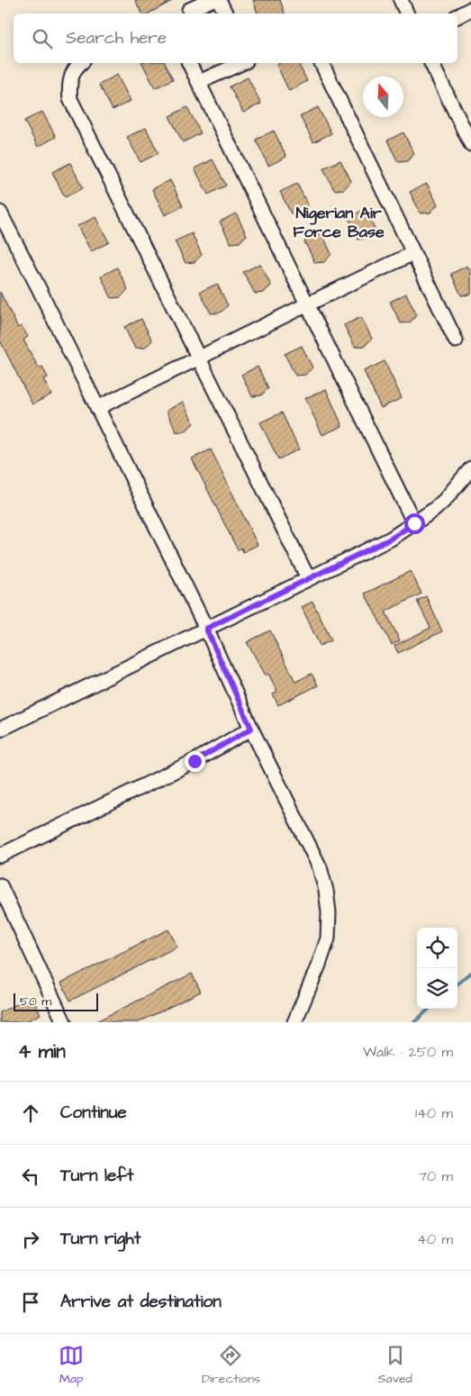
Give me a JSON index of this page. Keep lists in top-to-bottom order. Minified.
{"districts":["Nigerian Air Force Base"],"scale_bar":"50 m","north":"top","page":{"search":"Search here","scale":"50 m","heading":["4 min","Walk · 250 m"],"list":[["Continue","140 m"],["Turn left","70 m"],["Turn right","40 m"],"Arrive at destination"],"nav":["Map","Directions","Saved"]}}
